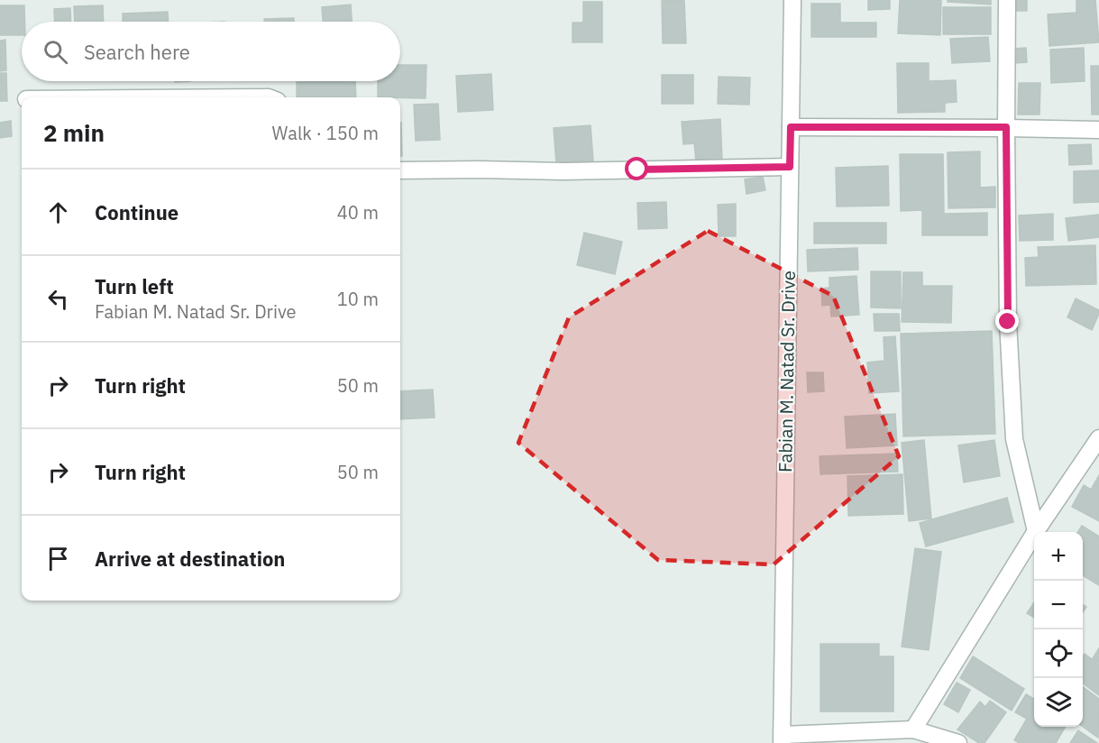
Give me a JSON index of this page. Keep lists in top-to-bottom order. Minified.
{"streets":{"street":["Fabian M. Natad Sr. Drive"]},"page":{"search":"Search here","heading":["2 min","Walk · 150 m"],"list":[["Continue","40 m"],["Turn left","Fabian M. Natad Sr. Drive","10 m"],["Turn right","50 m"],["Turn right","50 m"],"Arrive at destination"],"map_buttons":["+","−"]}}
